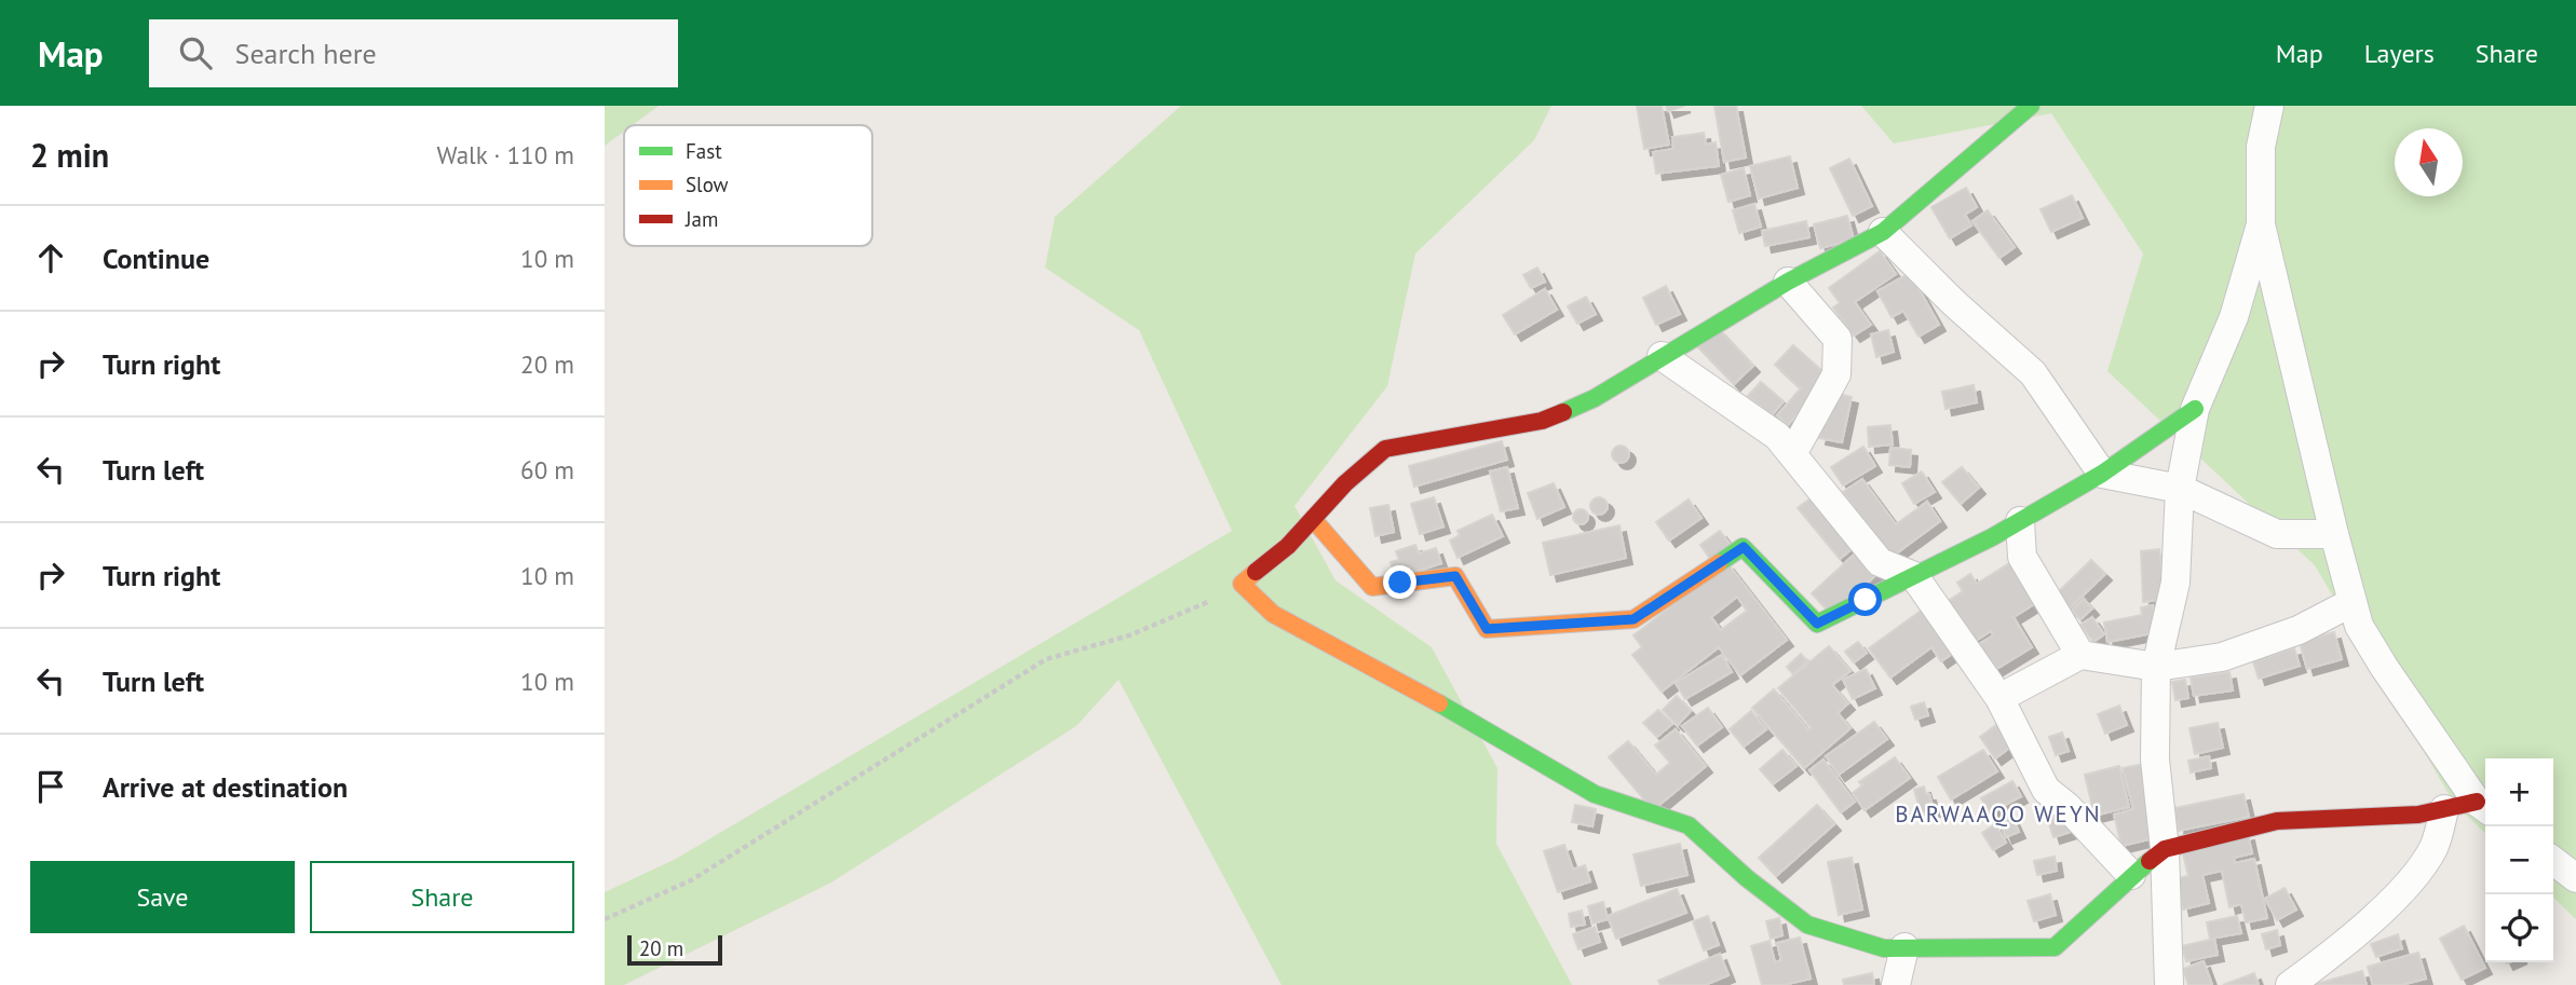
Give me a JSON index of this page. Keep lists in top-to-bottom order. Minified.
{"districts":["BARWAAQO WEYN"],"legend":["Fast","Slow","Jam"],"scale_bar":"20 m","north":"top","page":{"header":"Map","search":"Search here","nav":["Map","Layers","Share"],"heading":["2 min","Walk · 110 m"],"list":[["Continue","10 m"],["Turn right","20 m"],["Turn left","60 m"],["Turn right","10 m"],["Turn left","10 m"],"Arrive at destination"],"map_buttons":["+","−"],"buttons":["Save","Share"],"scale":"20 m"}}
